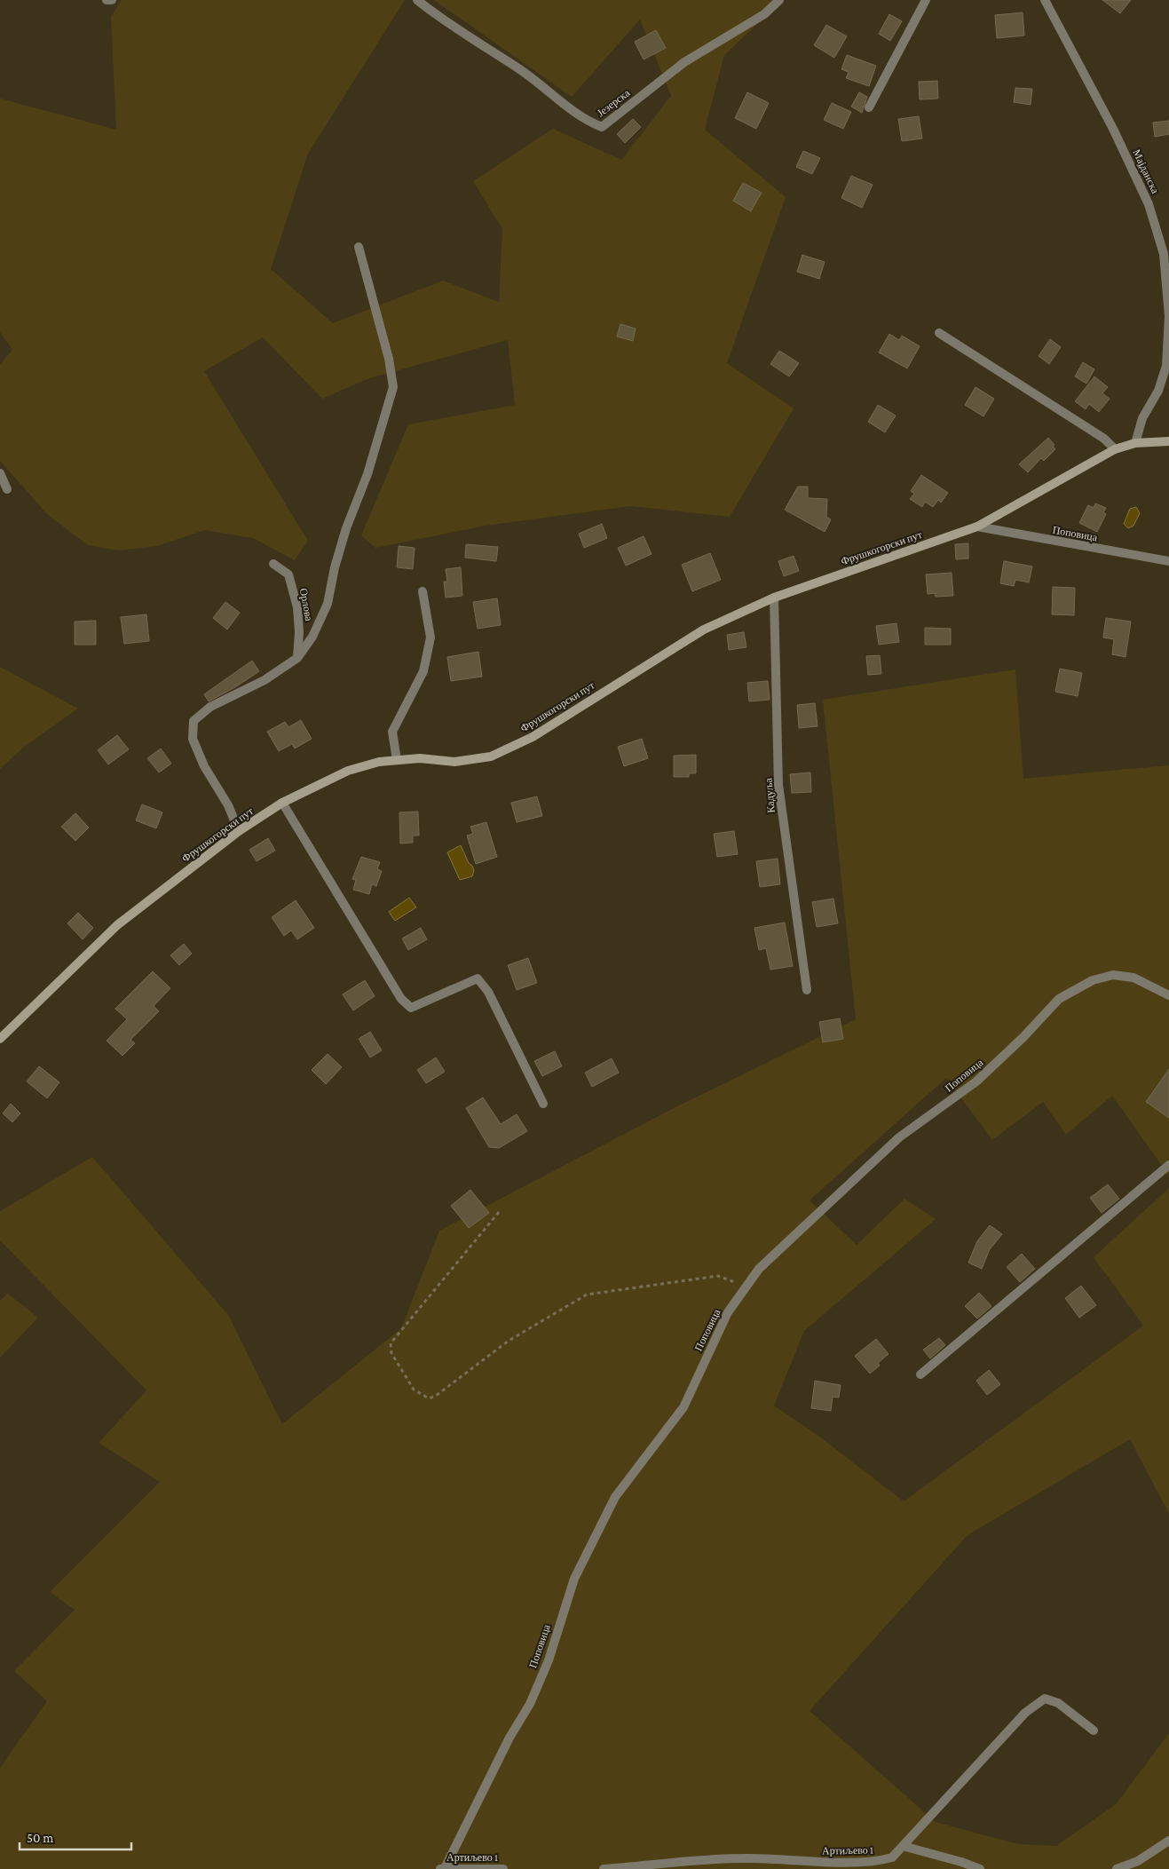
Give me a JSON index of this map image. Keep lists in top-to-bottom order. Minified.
{"streets":{"street":["Језерска","Мајданска","Поповица","Фрушкогорски пут","Орлова","Кадуља","Артиљево 1"]},"crossings":[["Мајданска","Фрушкогорски пут"],["Поповица","Фрушкогорски пут"],["Поповица","Артиљево 1"],["Фрушкогорски пут","Кадуља"]],"scale_bar":"50 m"}
